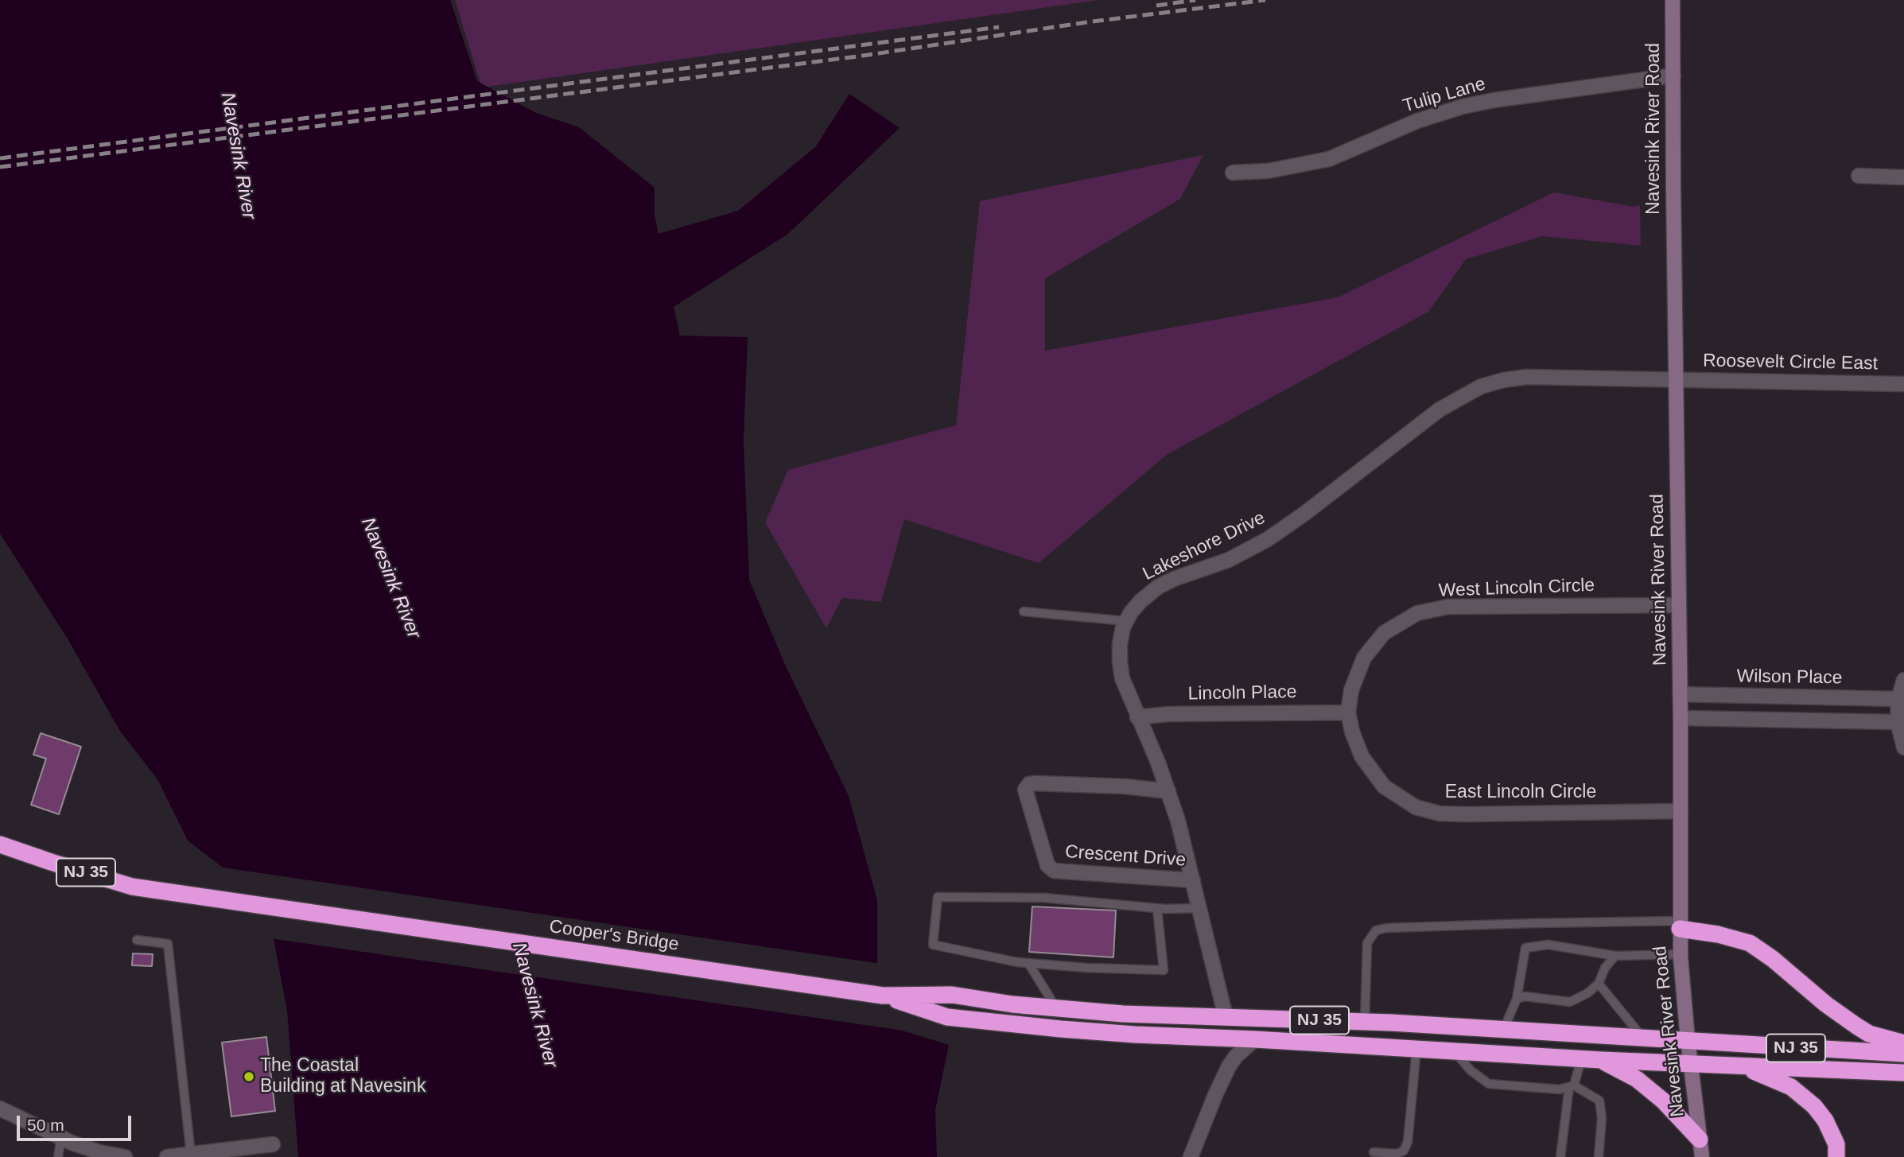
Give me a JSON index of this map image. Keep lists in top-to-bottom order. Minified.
{"streets":{"highway":["NJ 35","Cooper's Bridge"],"main road":["Navesink River Road"],"street":["Tulip Lane","Roosevelt Circle East","Lakeshore Drive","West Lincoln Circle","Wilson Place","Lincoln Place","East Lincoln Circle","Crescent Drive"]},"crossings":[["Tulip Lane","Navesink River Road"],["Navesink River Road","Roosevelt Circle East"],["Navesink River Road","Lakeshore Drive"],["Navesink River Road","West Lincoln Circle"],["Navesink River Road","Wilson Place"],["Navesink River Road","East Lincoln Circle"],["Navesink River Road","NJ 35"],["Roosevelt Circle East","Lakeshore Drive"],["Lakeshore Drive","Lincoln Place"],["Lakeshore Drive","Crescent Drive"],["Lakeshore Drive","NJ 35"],["West Lincoln Circle","Lincoln Place"],["West Lincoln Circle","East Lincoln Circle"],["Lincoln Place","East Lincoln Circle"],["NJ 35","Cooper's Bridge"]],"water":["Navesink River"],"places":["The Coastal Building at Navesink"],"scale_bar":"50 m"}
